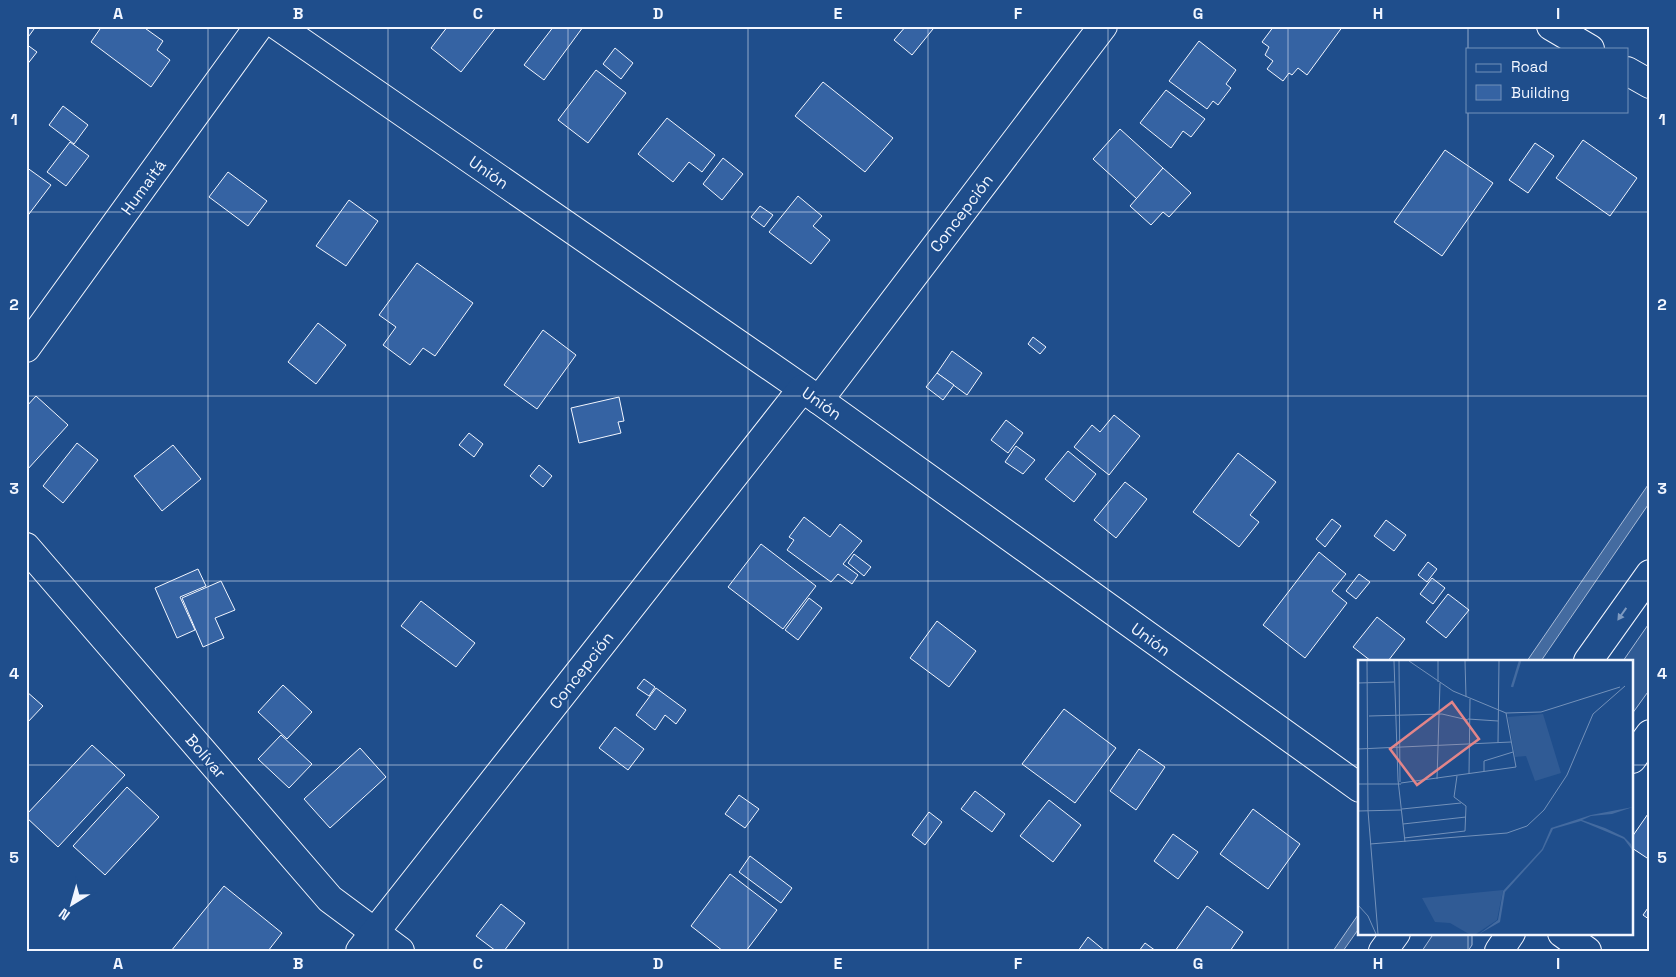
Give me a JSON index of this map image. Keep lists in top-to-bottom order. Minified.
{"streets":{"street":["Unión","Humaitá","Concepción","Bolívar"]},"crossings":[["Unión","Concepción"],["Concepción","Bolívar"]],"legend":["Road","Building"],"north":"bottom left","grid":{"columns":["A","B","C","D","E","F","G","H","I"],"rows":["1","2","3","4","5"]}}
